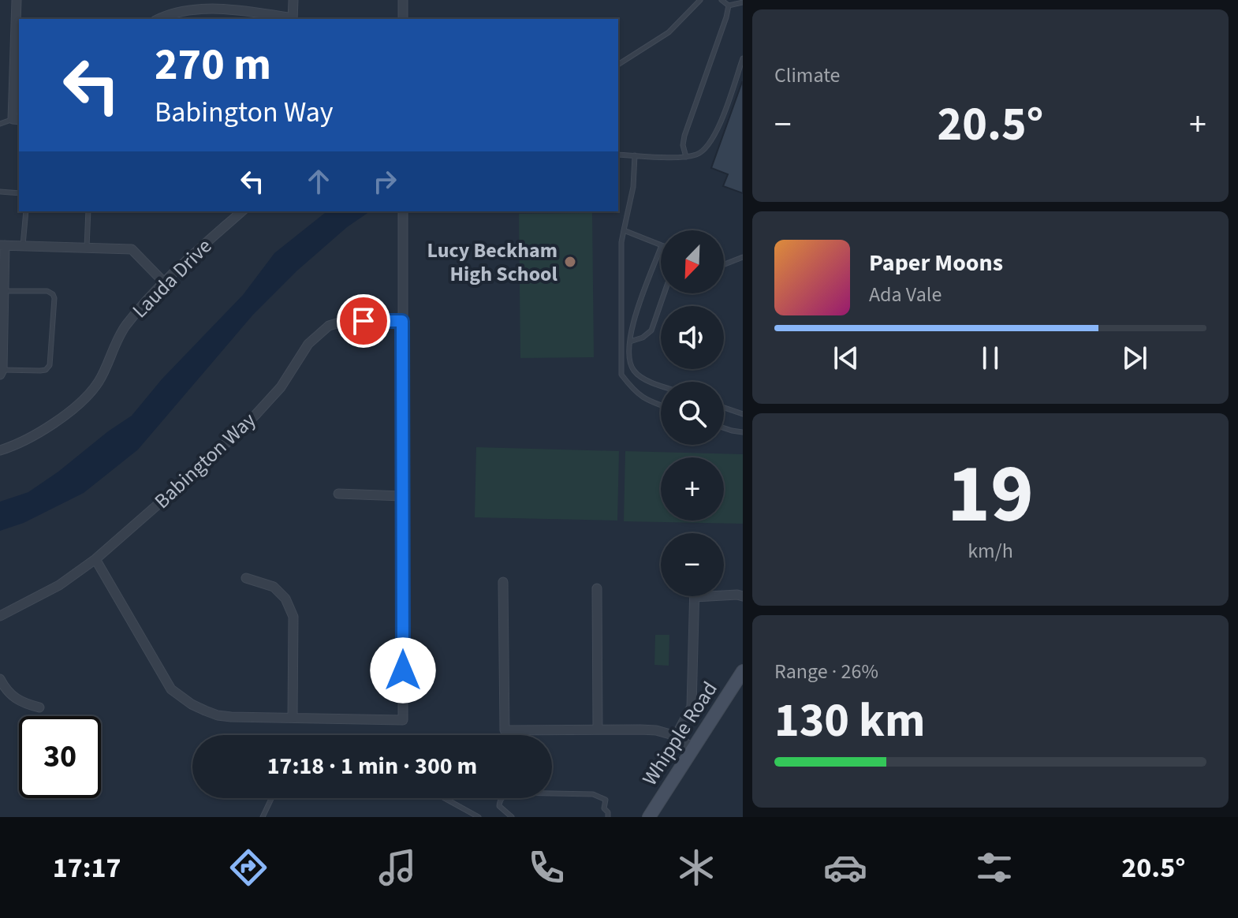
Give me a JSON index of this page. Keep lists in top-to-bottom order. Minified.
{"streets":{"main road":["Whipple Road"],"street":["Lauda Drive","Babington Way"]},"places":["Lucy Beckham High School"],"north":"bottom left","page":{"tile":["Climate",["19","km/h"],["Range · 26%","130 km"]],"turn":["270 m","Babington Way"],"heat":["−","20.5°","+"],"map_buttons":["+","−"],"song":["Paper Moons","Ada Vale"],"limit":"30","trip":"17:18 · 1 min · 300 m","tabs":["17:17","20.5°"]}}
